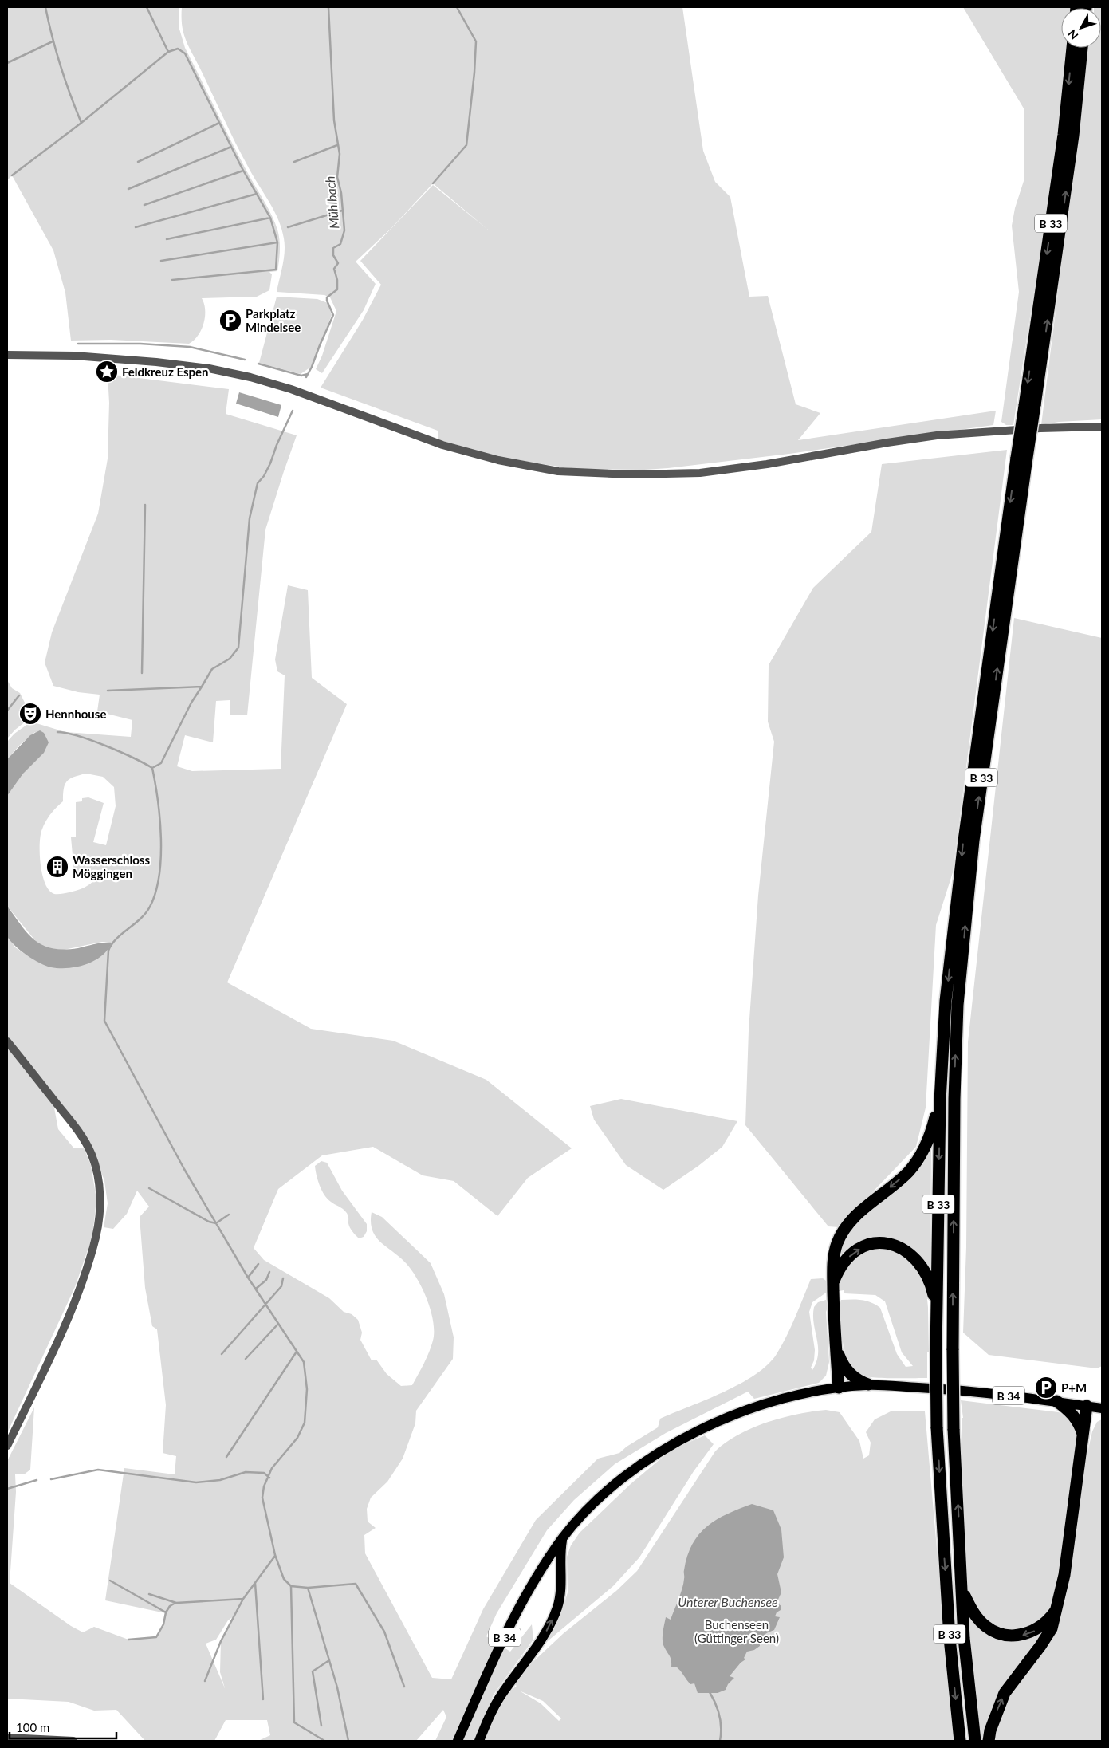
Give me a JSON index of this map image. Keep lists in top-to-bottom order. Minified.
{"streets":{"highway":["B 33"],"main road":["B 34"]},"crossings":[["B 33","B 34"]],"water":["Mühlbach","Unterer Buchensee"],"parks":["Buchenseen (Güttinger Seen)"],"places":{"parking":["Parkplatz Mindelsee","P+M"],"place":["Feldkreuz Espen"],"theatre":["Hennhouse"],"building":["Wasserschloss Möggingen"]},"scale_bar":"100 m","north":"bottom left"}
